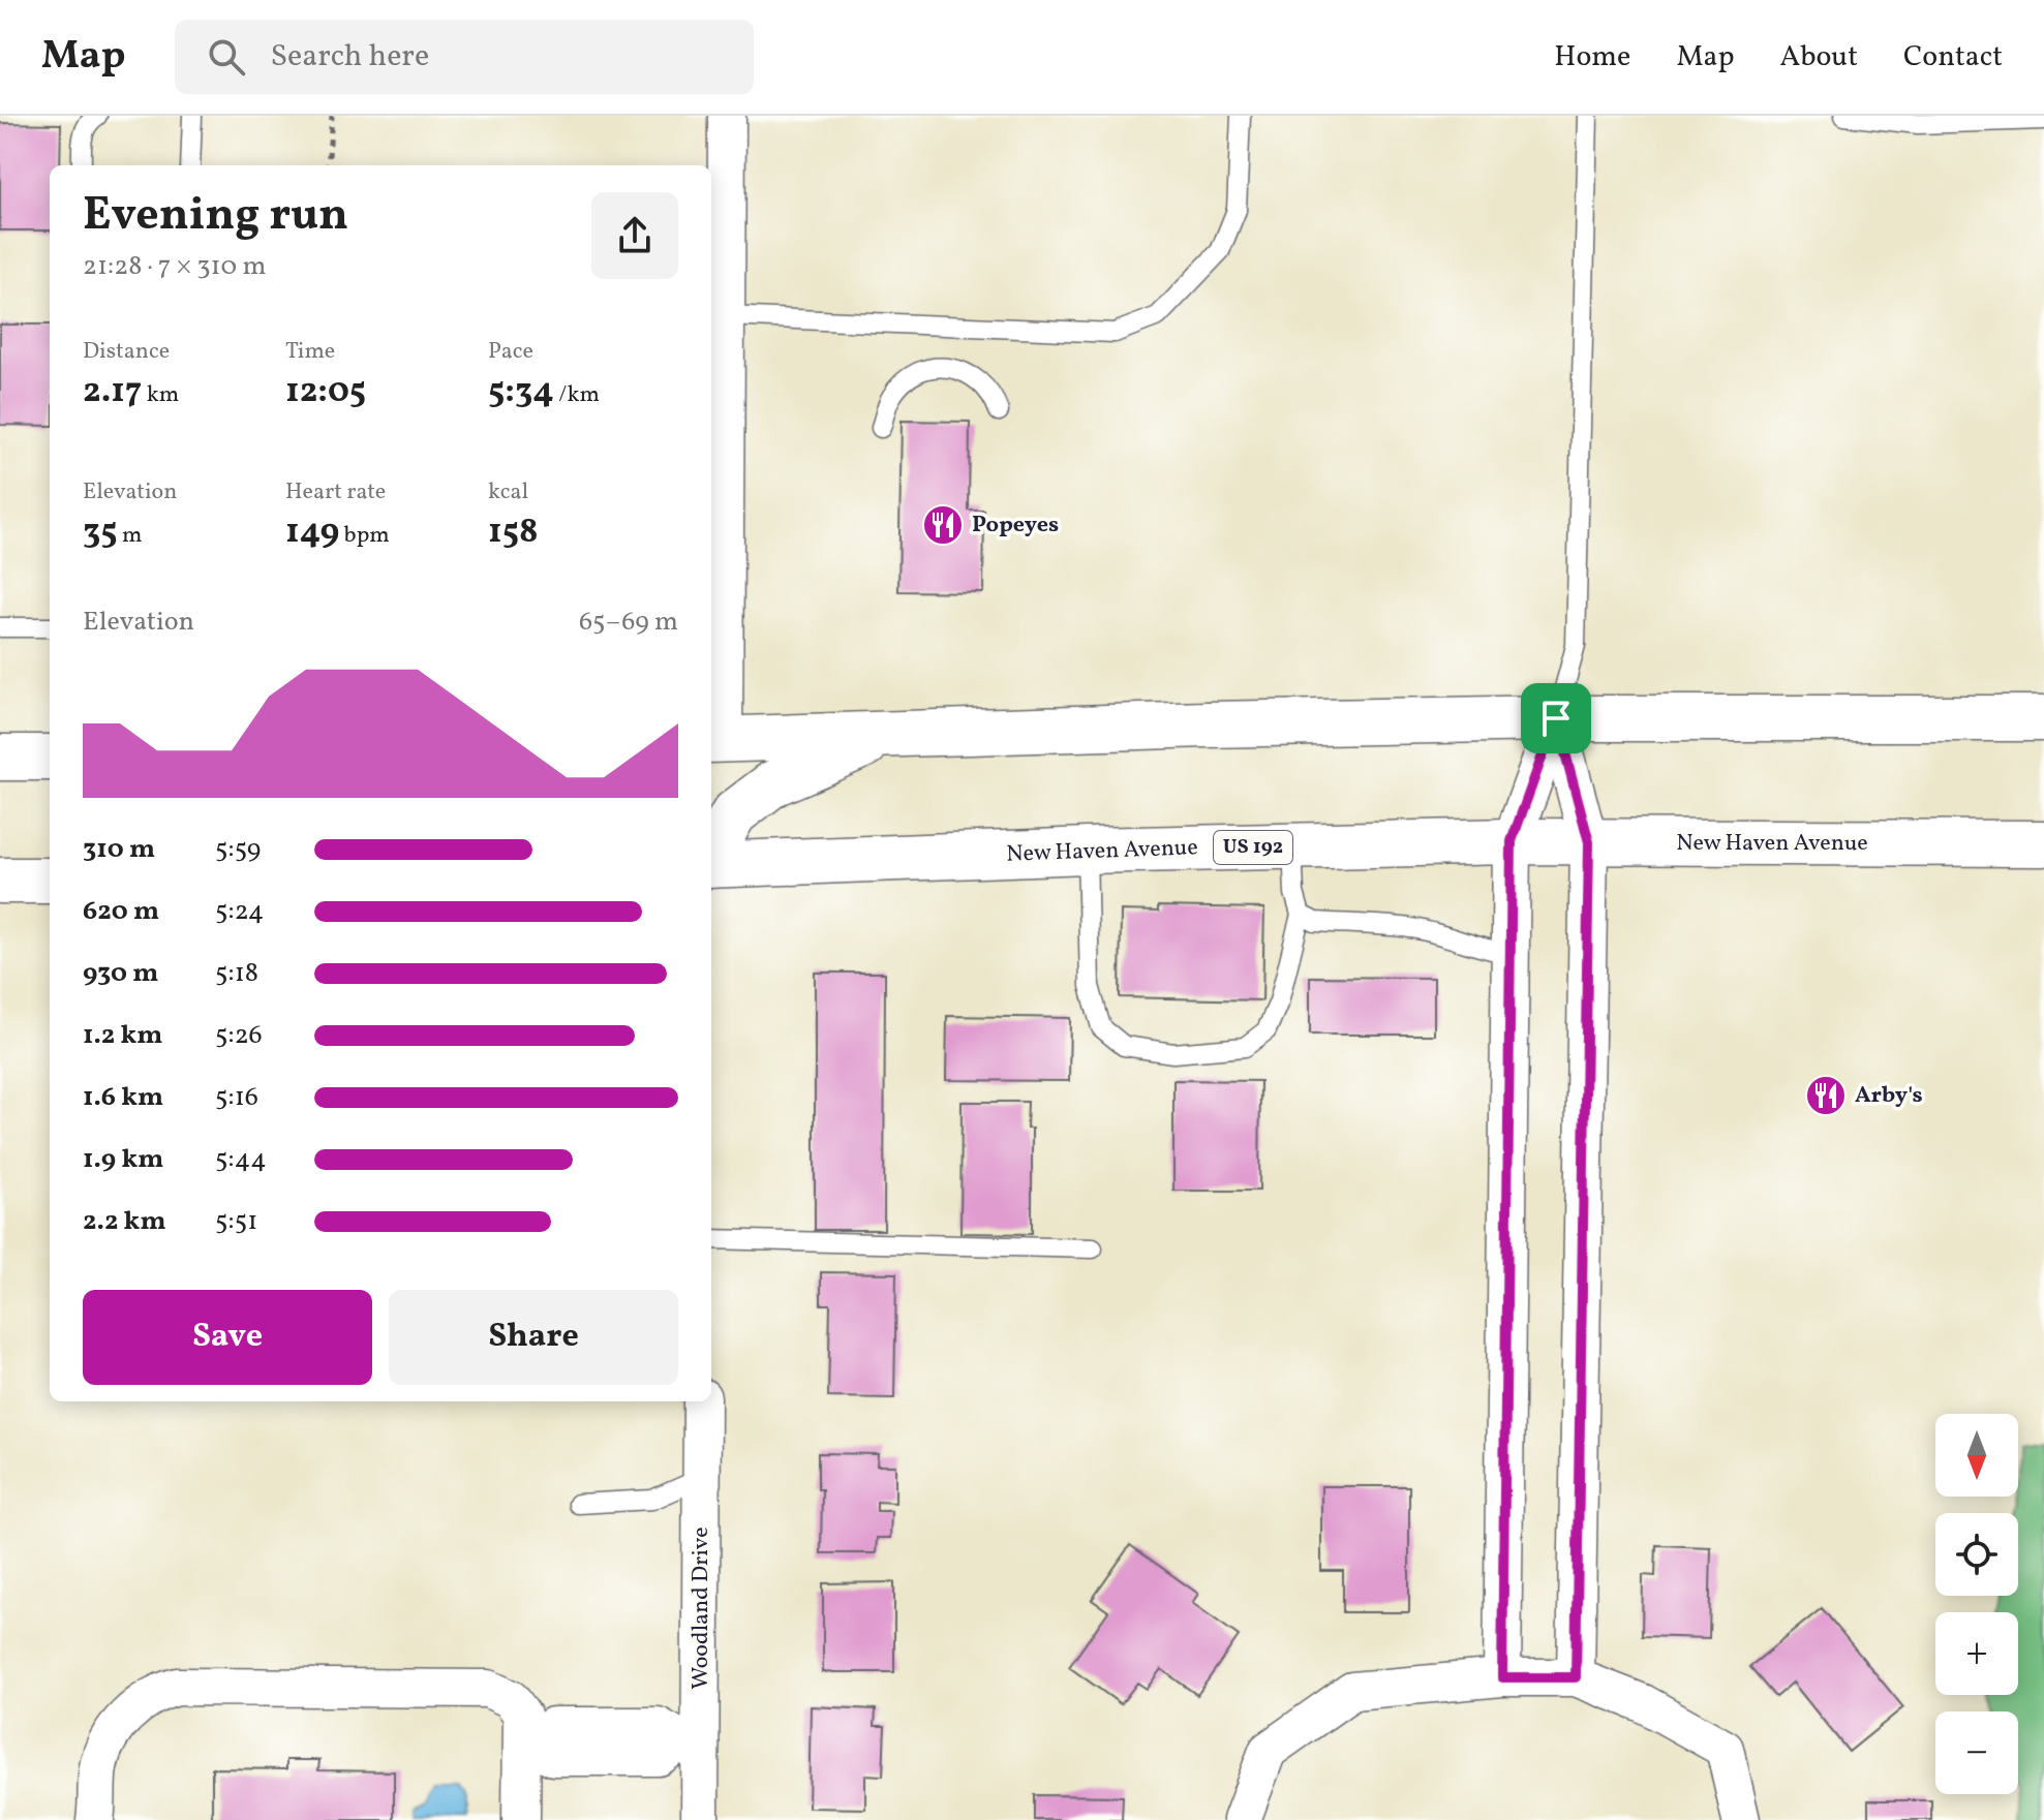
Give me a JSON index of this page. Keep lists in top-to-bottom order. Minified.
{"streets":{"main road":["New Haven Avenue","US 192"],"street":["Woodland Drive"]},"places":{"restaurant":["Popeyes","Arby's"]},"north":"bottom","page":{"header":"Map","search":"Search here","nav":["Home","Map","About","Contact"],"heading":["Evening run","21:28 · 7 × 310 m"],"stats":[["Distance","2.17 km"],["Time","12:05"],["Pace","5:34 /km"],["Elevation","35 m"],["Heart rate","149 bpm"],["kcal","158"]],"chart":["Elevation","65–69 m"],"list":[{"name":"310 m","note":"5:59"},{"name":"620 m","note":"5:24"},{"name":"930 m","note":"5:18"},{"name":"1.2 km","note":"5:26"},{"name":"1.6 km","note":"5:16"},{"name":"1.9 km","note":"5:44"},{"name":"2.2 km","note":"5:51"}],"buttons":["Save","Share"],"map_buttons":["+","−"]}}
